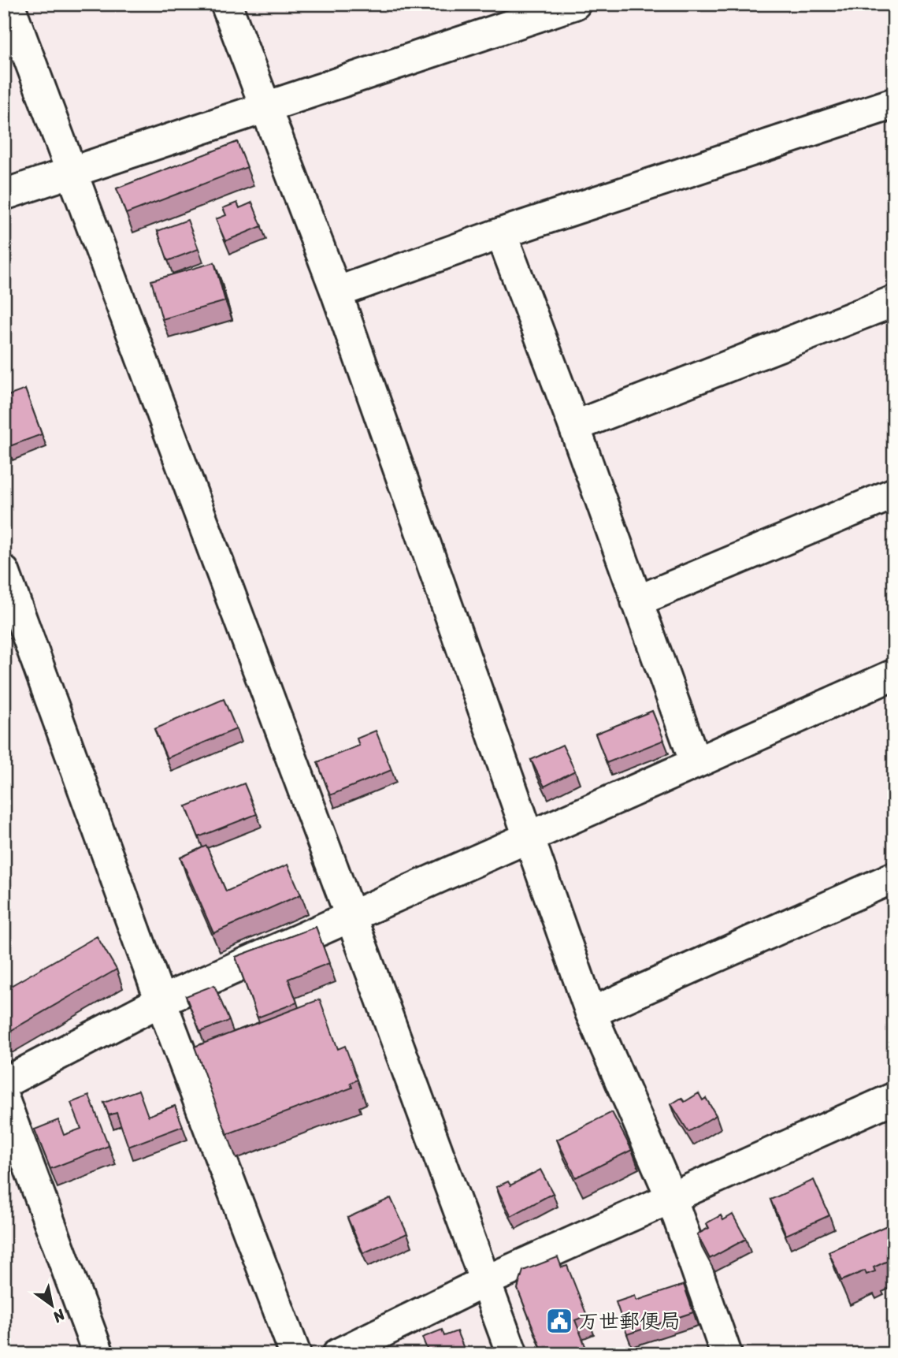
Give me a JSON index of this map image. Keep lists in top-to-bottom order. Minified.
{"places":{"public building":["万世郵便局"]},"north":"bottom right"}
